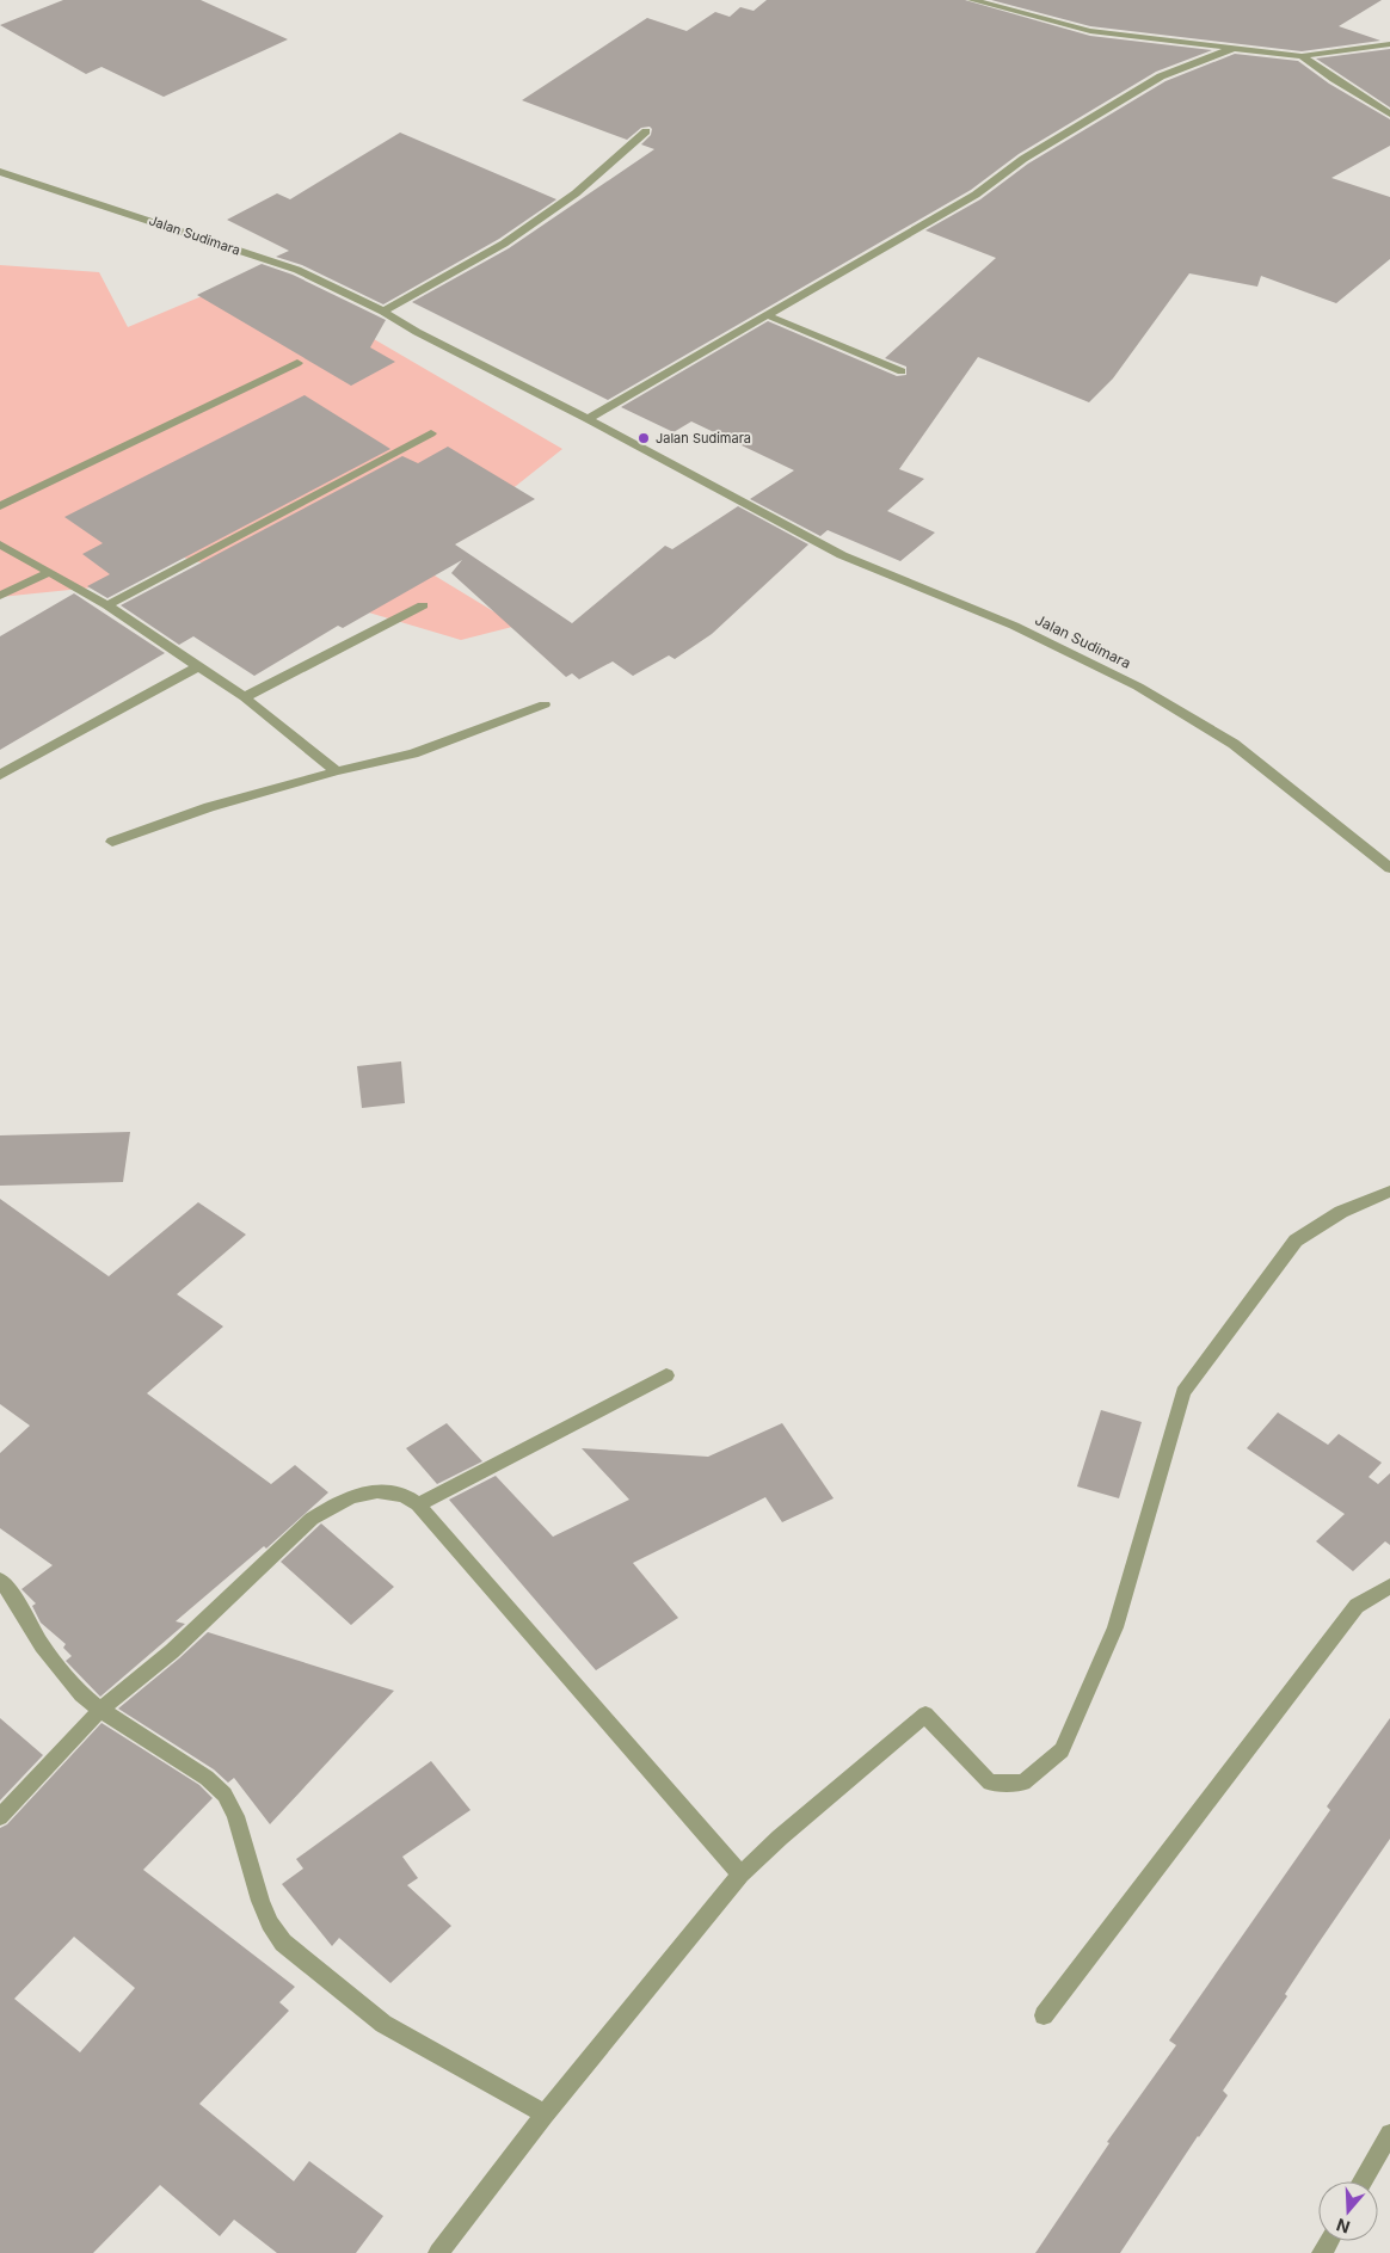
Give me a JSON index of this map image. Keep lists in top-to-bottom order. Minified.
{"streets":{"street":["Jalan Sudimara"]},"places":["Jalan Sudimara"],"north":"bottom"}
